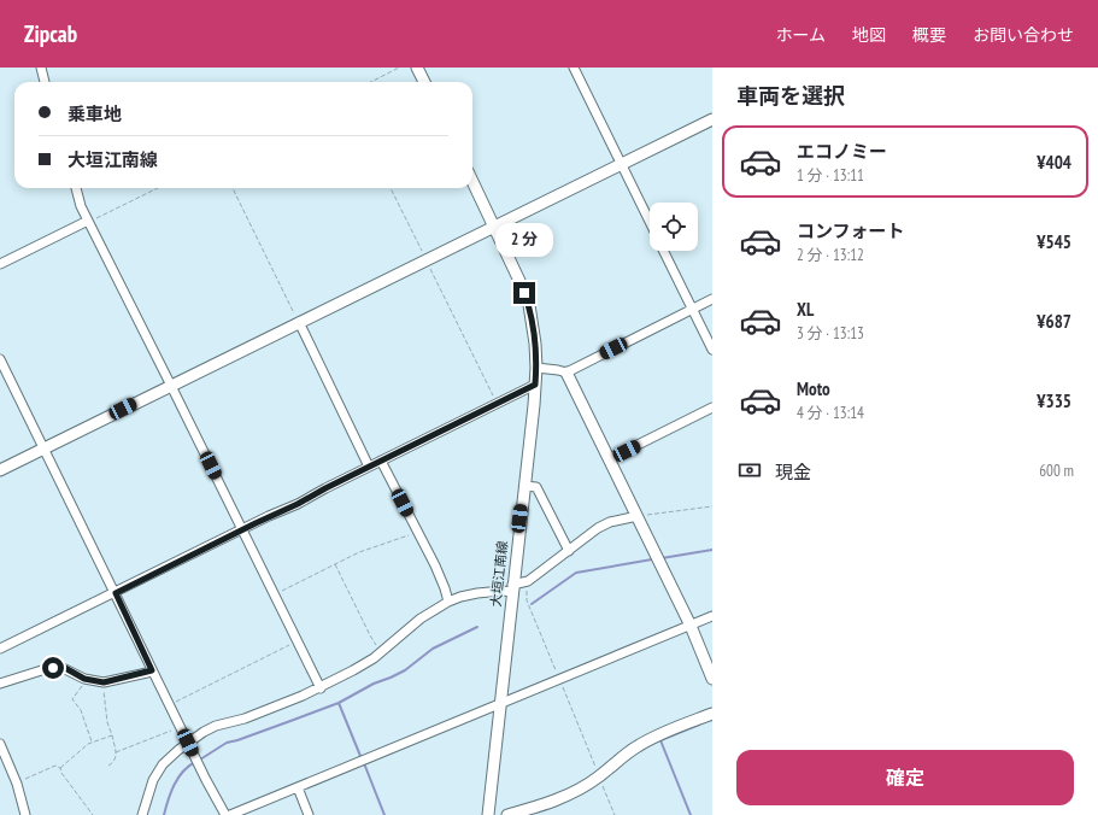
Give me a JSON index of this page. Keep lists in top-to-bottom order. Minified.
{"streets":{"street":["大垣江南線"]},"page":{"header":"Zipcab","nav":["ホーム","地図","概要","お問い合わせ"],"heading":"車両を選択","banner":["乗車地","大垣江南線"],"list":[{"name":"エコノミー","note":"1 分 · 13:11","value":"¥404"},{"name":"コンフォート","note":"2 分 · 13:12","value":"¥545"},{"name":"XL","note":"3 分 · 13:13","value":"¥687"},{"name":"Moto","note":"4 分 · 13:14","value":"¥335"}],"bubble":"2 分","pay":["現金","600 m"],"buttons":"確定"}}
